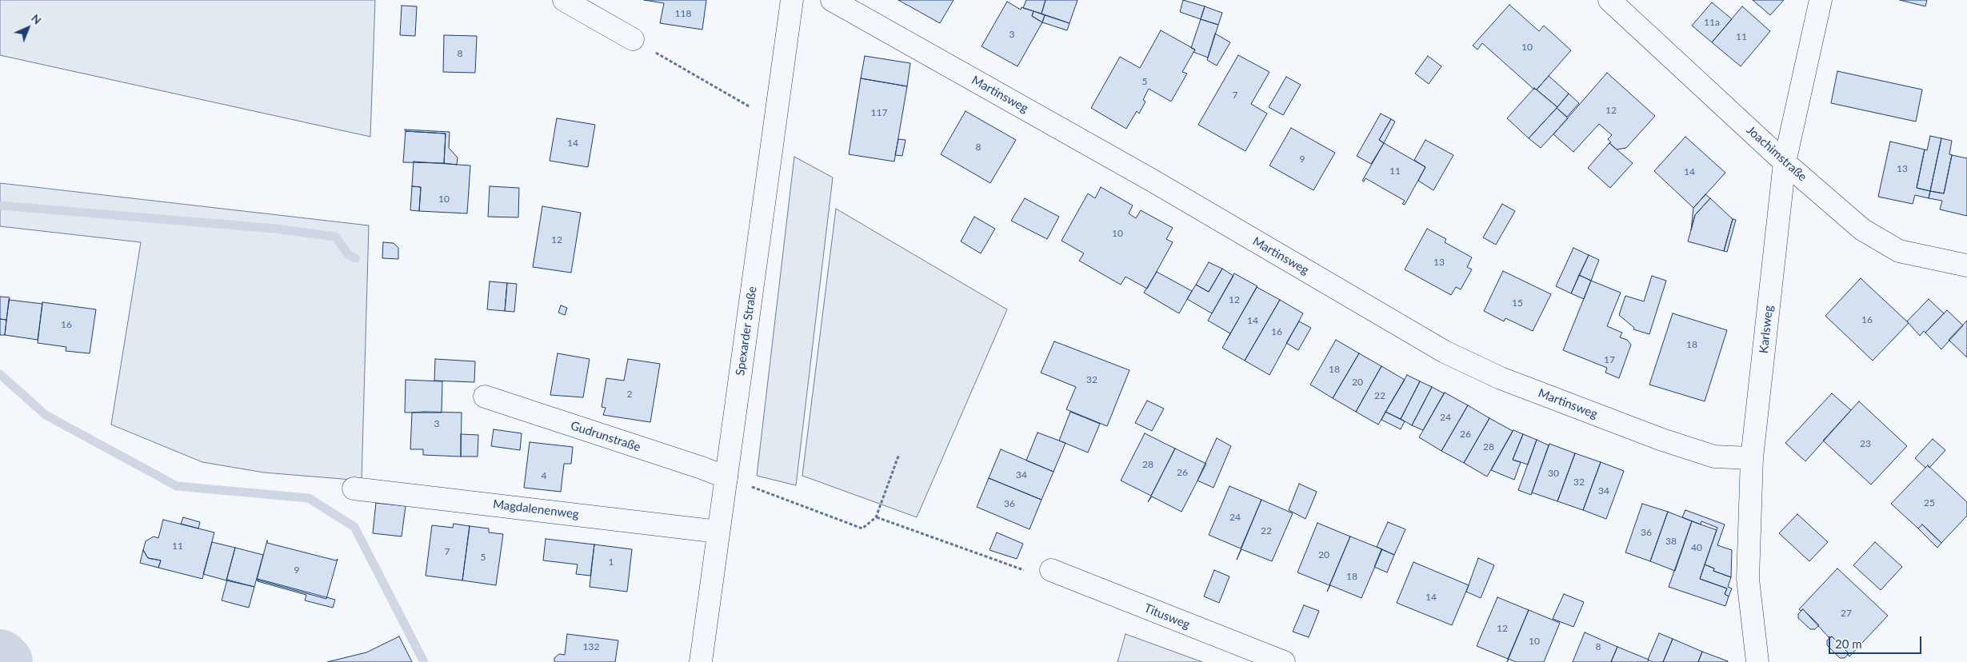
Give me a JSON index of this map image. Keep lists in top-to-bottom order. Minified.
{"streets":{"street":["Martinsweg","Joachimstraße","Karlsweg","Spexarder Straße","Gudrunstraße","Magdalenenweg","Titusweg"]},"crossings":[["Martinsweg","Karlsweg"],["Joachimstraße","Karlsweg"],["Spexarder Straße","Gudrunstraße"],["Spexarder Straße","Magdalenenweg"]],"house_numbers":["118","11a","3","11","10","8","5","7","12","117","14","8","9","13","11","14","10","10","12","13","12","15","16","14","16","16","18","17","18","32","20","2","22","24","3","26","23","28","28","26","30","34","4","32","34","25","36","24","22","36","38","11","40","7","20","5","1","9","18","14","27","12","10","132","8"],"scale_bar":"20 m","north":"top right"}
